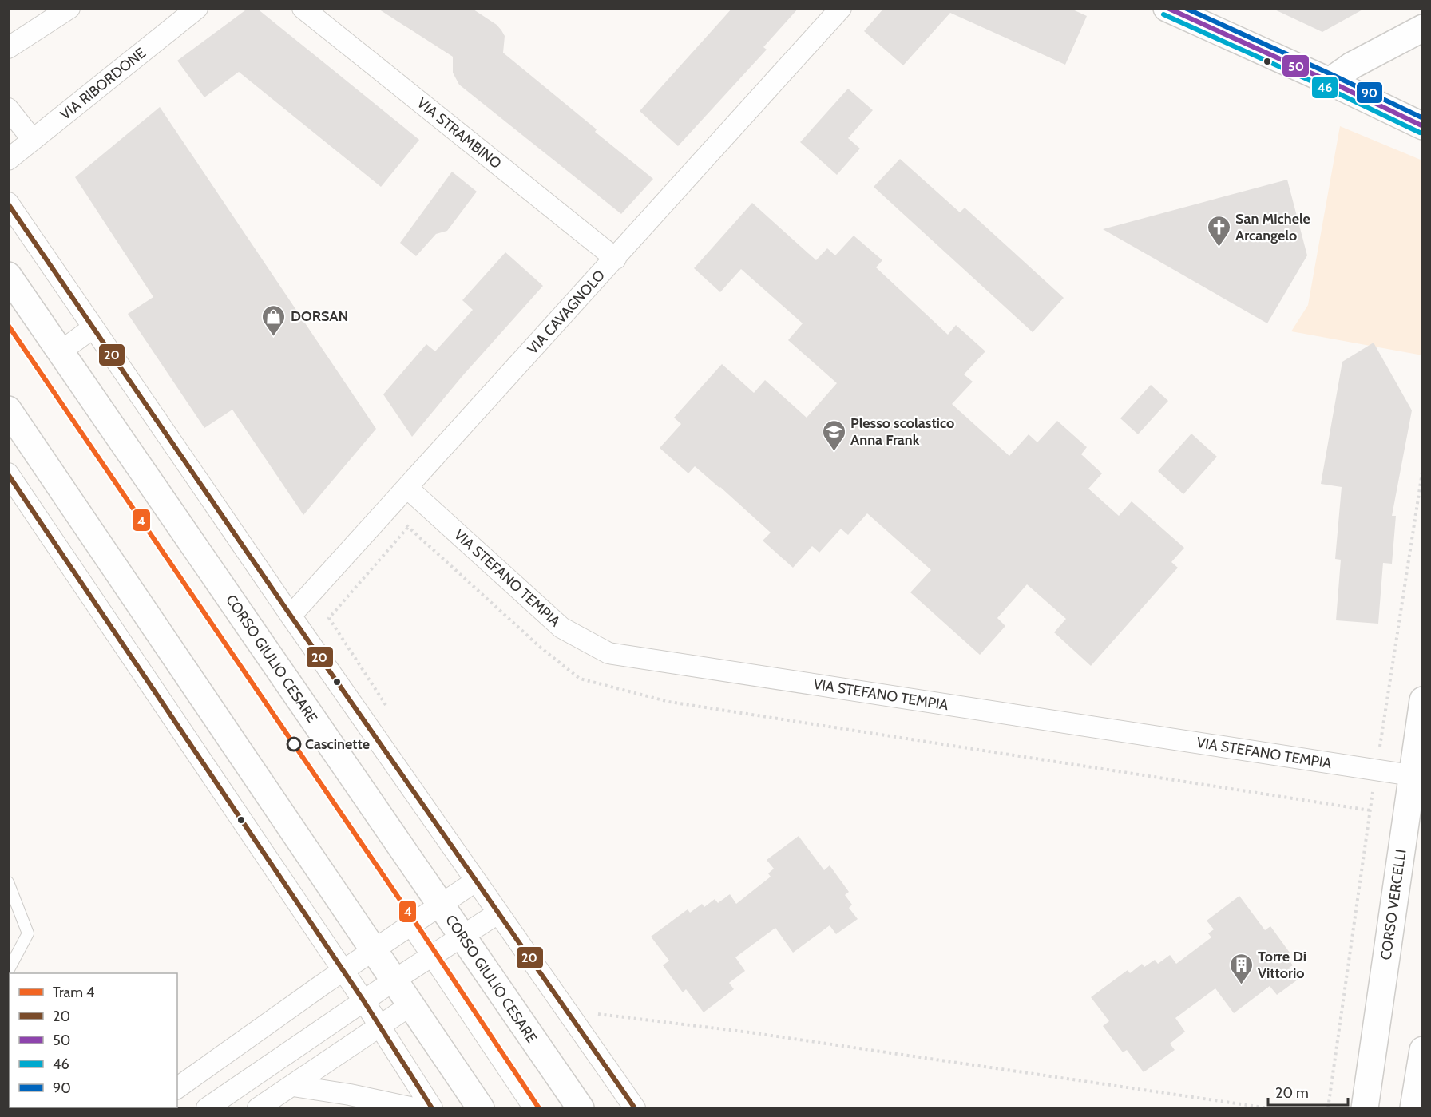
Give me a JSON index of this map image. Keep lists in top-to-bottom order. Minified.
{"streets":{"main road":["CORSO GIULIO CESARE","CORSO VERCELLI"],"street":["VIA RIBORDONE","VIA STRAMBINO","VIA CAVAGNOLO","VIA STEFANO TEMPIA"]},"crossings":[["VIA STRAMBINO","VIA CAVAGNOLO"],["VIA CAVAGNOLO","VIA STEFANO TEMPIA"],["VIA STEFANO TEMPIA","CORSO VERCELLI"]],"places":{"church":["San Michele Arcangelo"],"shop":["DORSAN"],"school or university":["Plesso scolastico Anna Frank"],"other":["Cascinette"],"building":["Torre Di Vittorio"]},"lines":["transit line 50","transit line 90","transit line 46","transit line 20","tram line 4"],"legend":["Tram 4","20","50","46","90"],"scale_bar":"20 m"}
